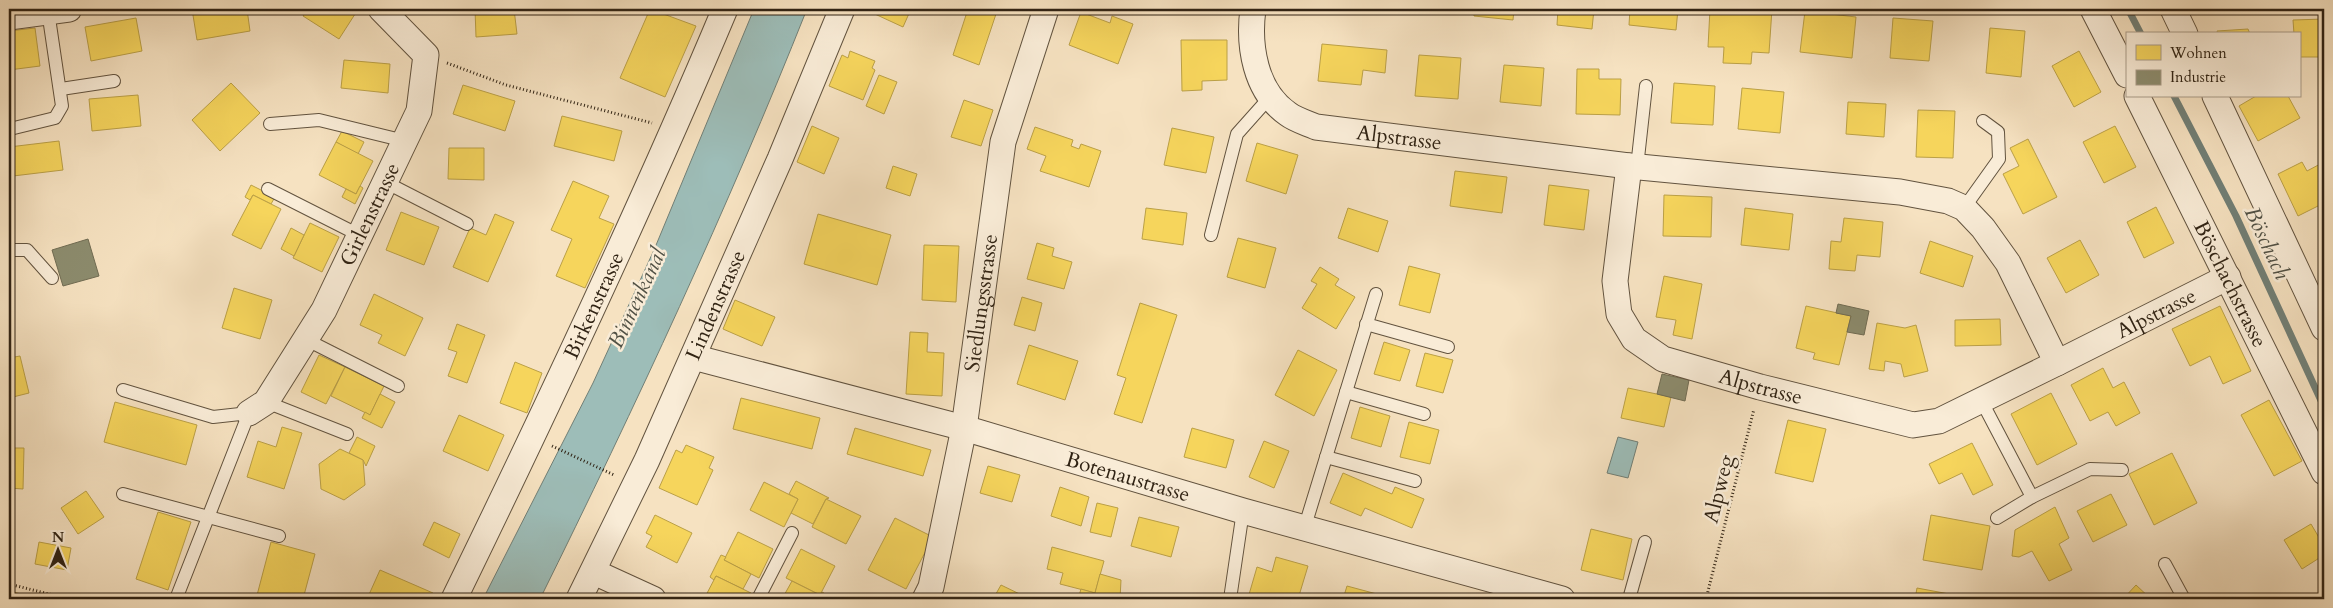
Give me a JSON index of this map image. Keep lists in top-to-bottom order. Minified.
{"streets":{"street":["Alpstrasse","Girlenstrasse","Böschachstrasse","Siedlungsstrasse","Birkenstrasse","Lindenstrasse","Botenaustrasse"],"path":["Alpweg"]},"crossings":[["Alpstrasse","Böschachstrasse"],["Alpstrasse","Alpweg"],["Siedlungsstrasse","Botenaustrasse"],["Lindenstrasse","Botenaustrasse"]],"water":["Böschach","Binnenkanal"],"legend":["Wohnen","Industrie"],"north":"top"}
